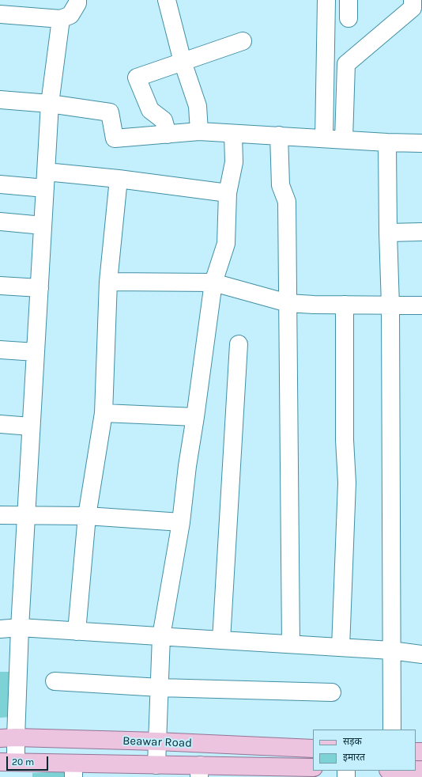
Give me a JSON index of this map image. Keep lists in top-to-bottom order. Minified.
{"streets":{"main road":["Beawar Road"]},"legend":["सड़क","इमारत"],"scale_bar":"20 m"}
